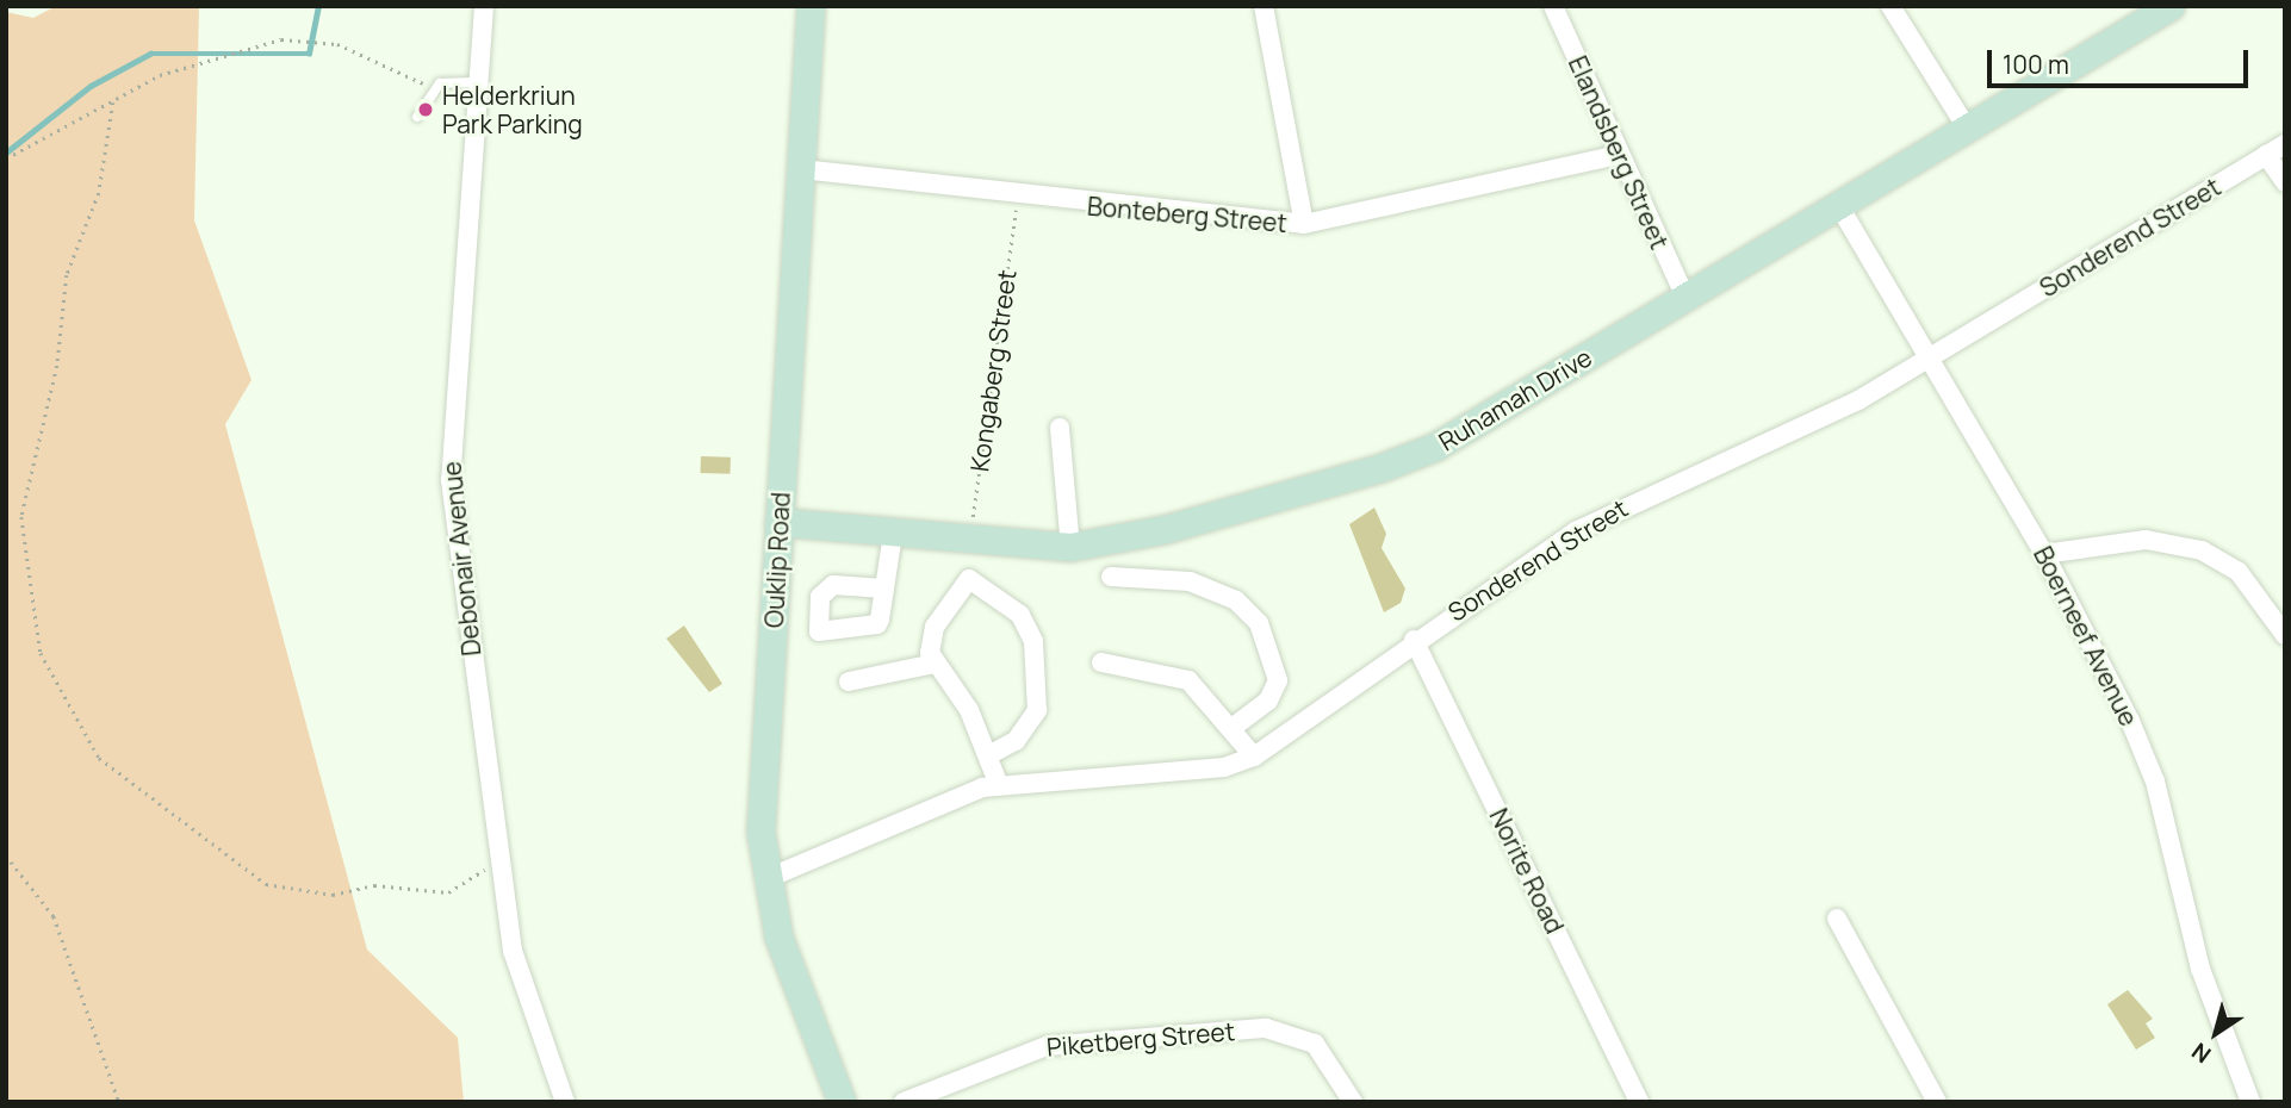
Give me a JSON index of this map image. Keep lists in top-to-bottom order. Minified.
{"streets":{"street":["Elandsberg Street","Bonteberg Street","Sonderend Street","Ruhamah Drive","Debonair Avenue","Ouklip Road","Boerneef Avenue","Norite Road","Piketberg Street"],"path":["Kongaberg Street"]},"crossings":[["Elandsberg Street","Bonteberg Street"],["Elandsberg Street","Ruhamah Drive"],["Bonteberg Street","Kongaberg Street"],["Bonteberg Street","Ouklip Road"],["Sonderend Street","Ouklip Road"],["Sonderend Street","Boerneef Avenue"],["Sonderend Street","Norite Road"],["Kongaberg Street","Ruhamah Drive"],["Ruhamah Drive","Ouklip Road"],["Ruhamah Drive","Boerneef Avenue"]],"places":["Helderkriun Park Parking"],"scale_bar":"100 m","north":"bottom left"}
